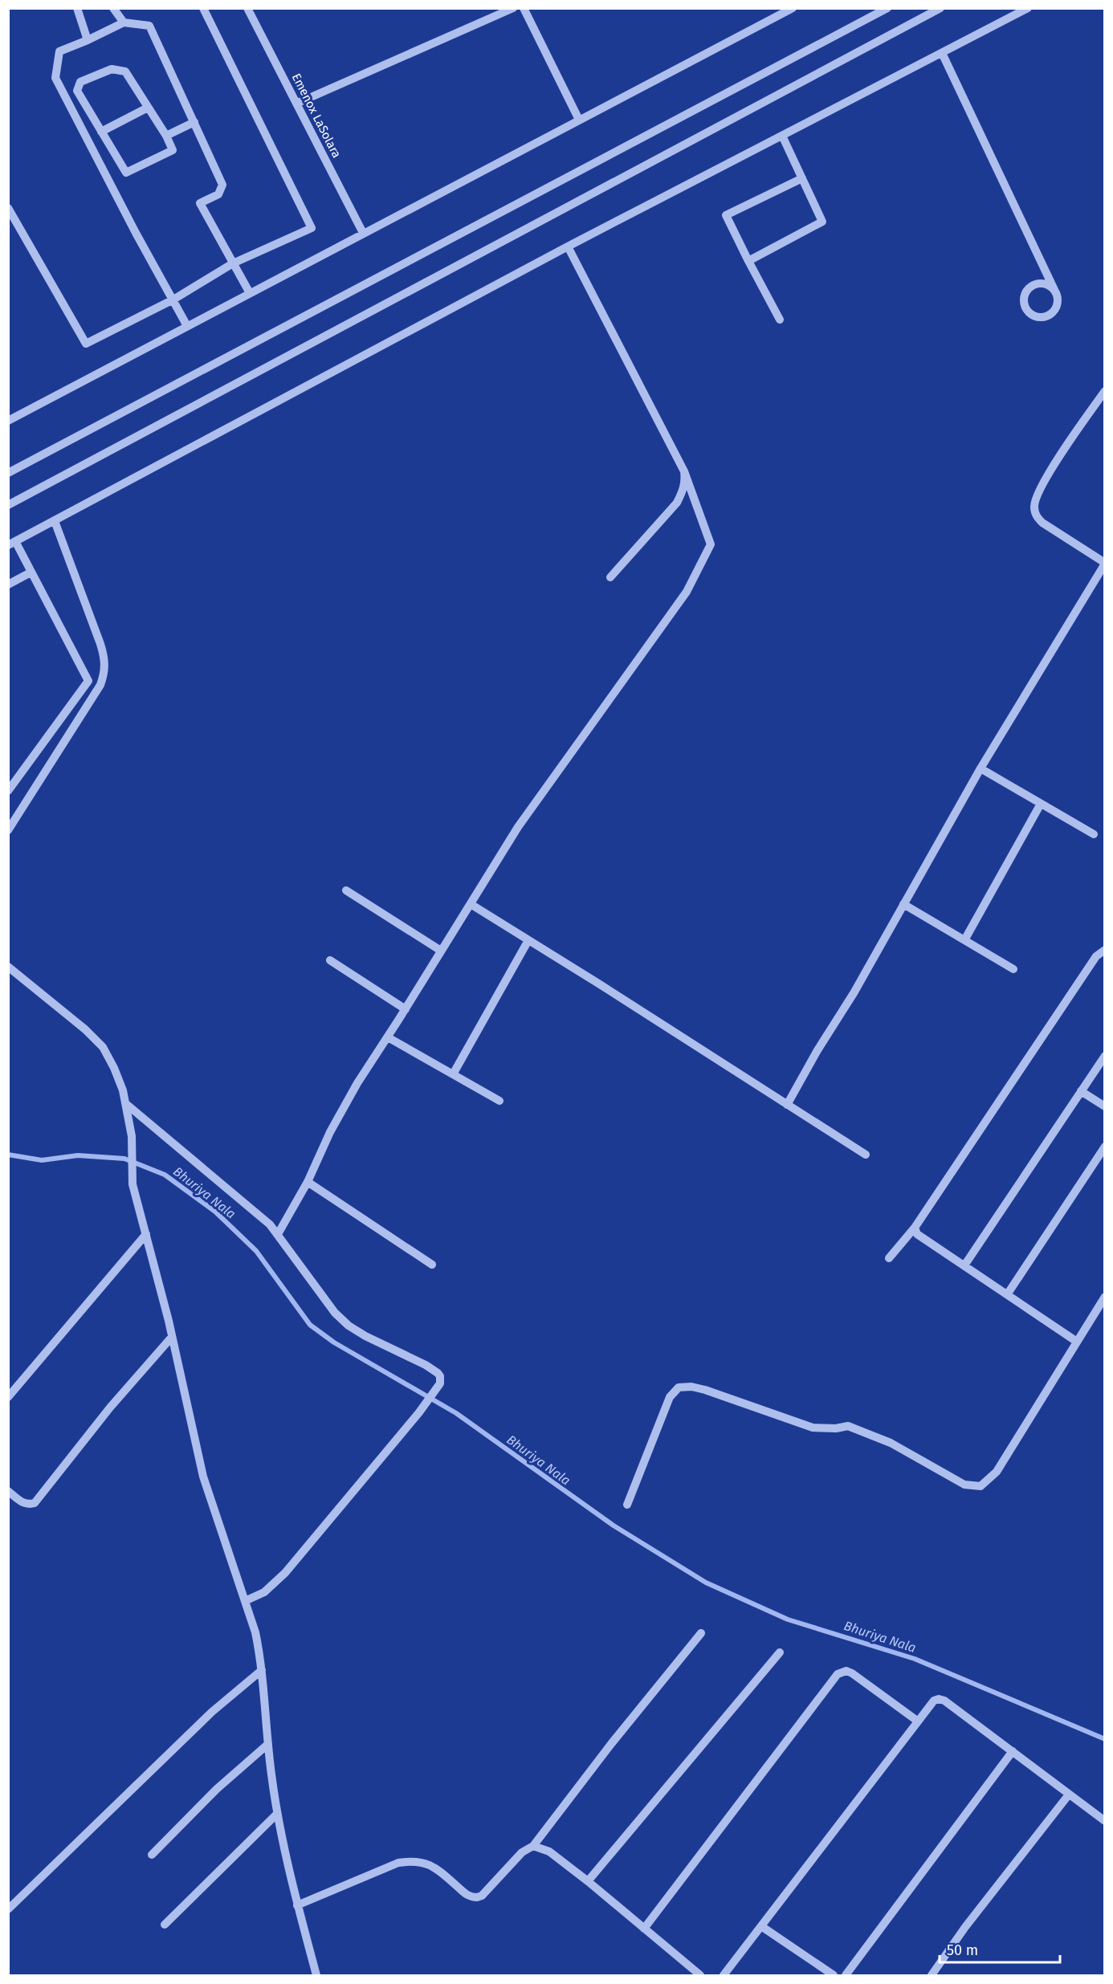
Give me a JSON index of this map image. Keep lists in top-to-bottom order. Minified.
{"streets":{"street":["Emenox LaSolara"]},"water":["Bhuriya Nala"],"scale_bar":"50 m"}
